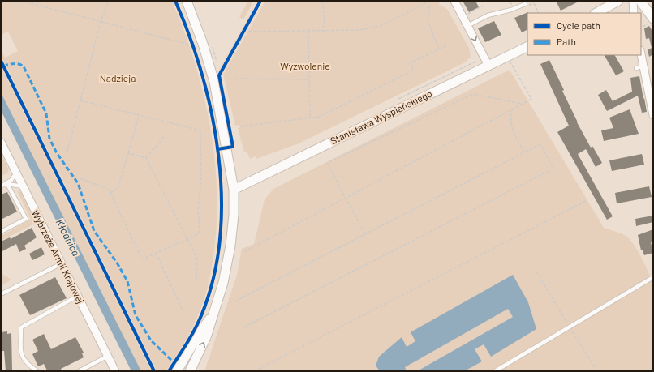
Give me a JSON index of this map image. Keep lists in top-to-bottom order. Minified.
{"streets":{"street":["Stanisława Wyspiańskiego","Wybrzeże Armii Krajowej"]},"water":["Kłodnica"],"parks":["Wyzwolenie","Nadzieja"],"legend":["Cycle path","Path"]}
